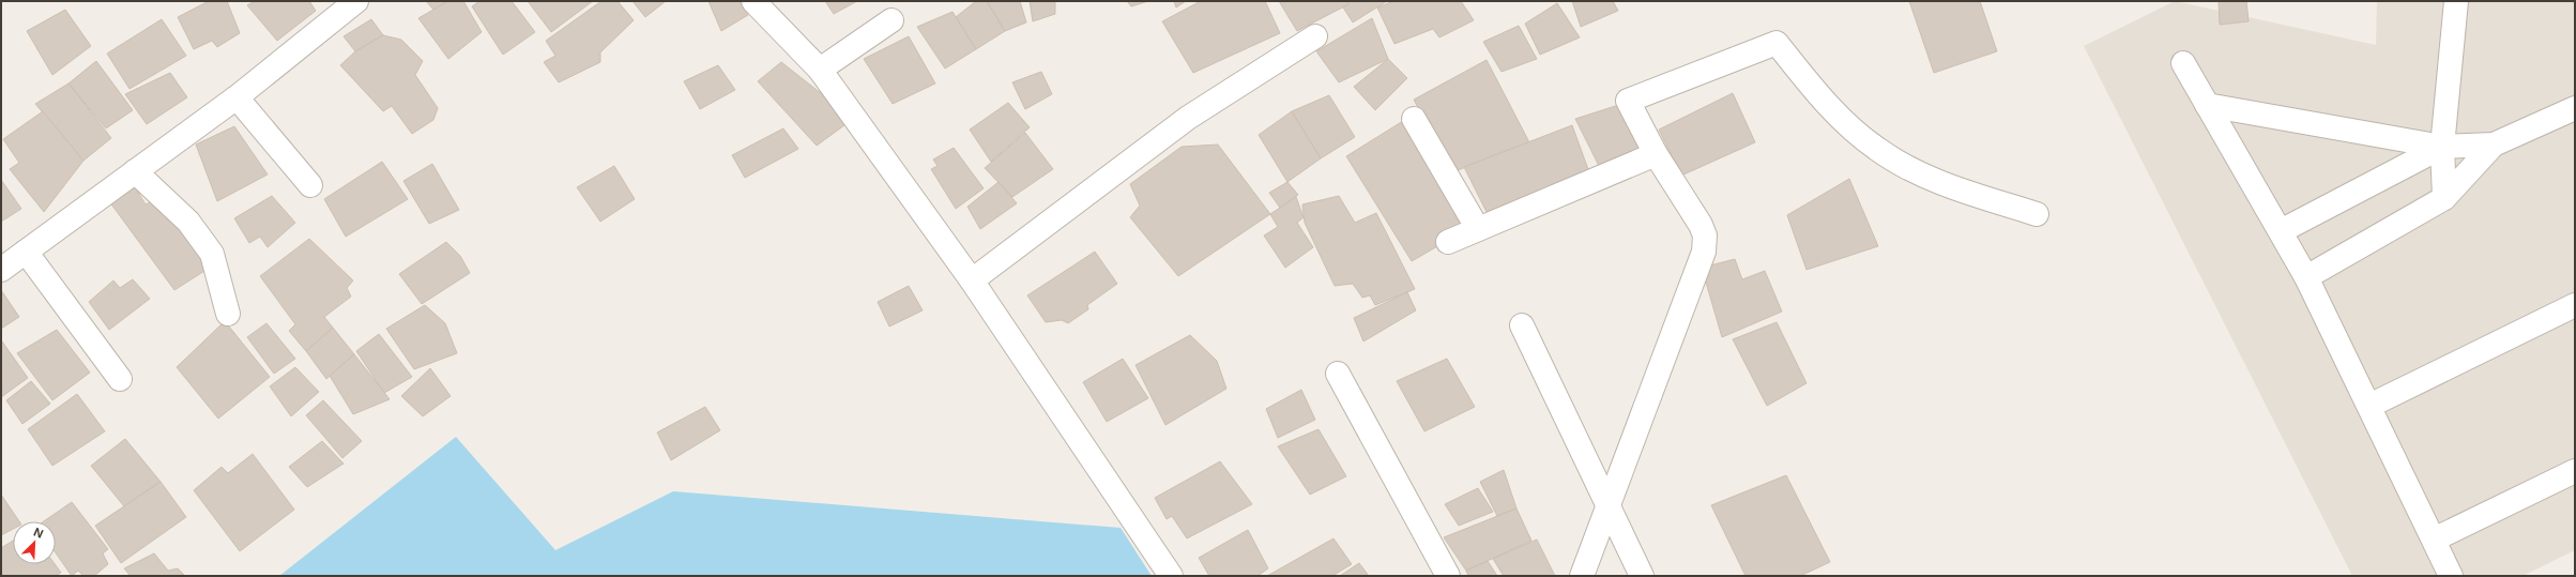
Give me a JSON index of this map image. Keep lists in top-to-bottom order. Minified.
{"north":"top right"}
